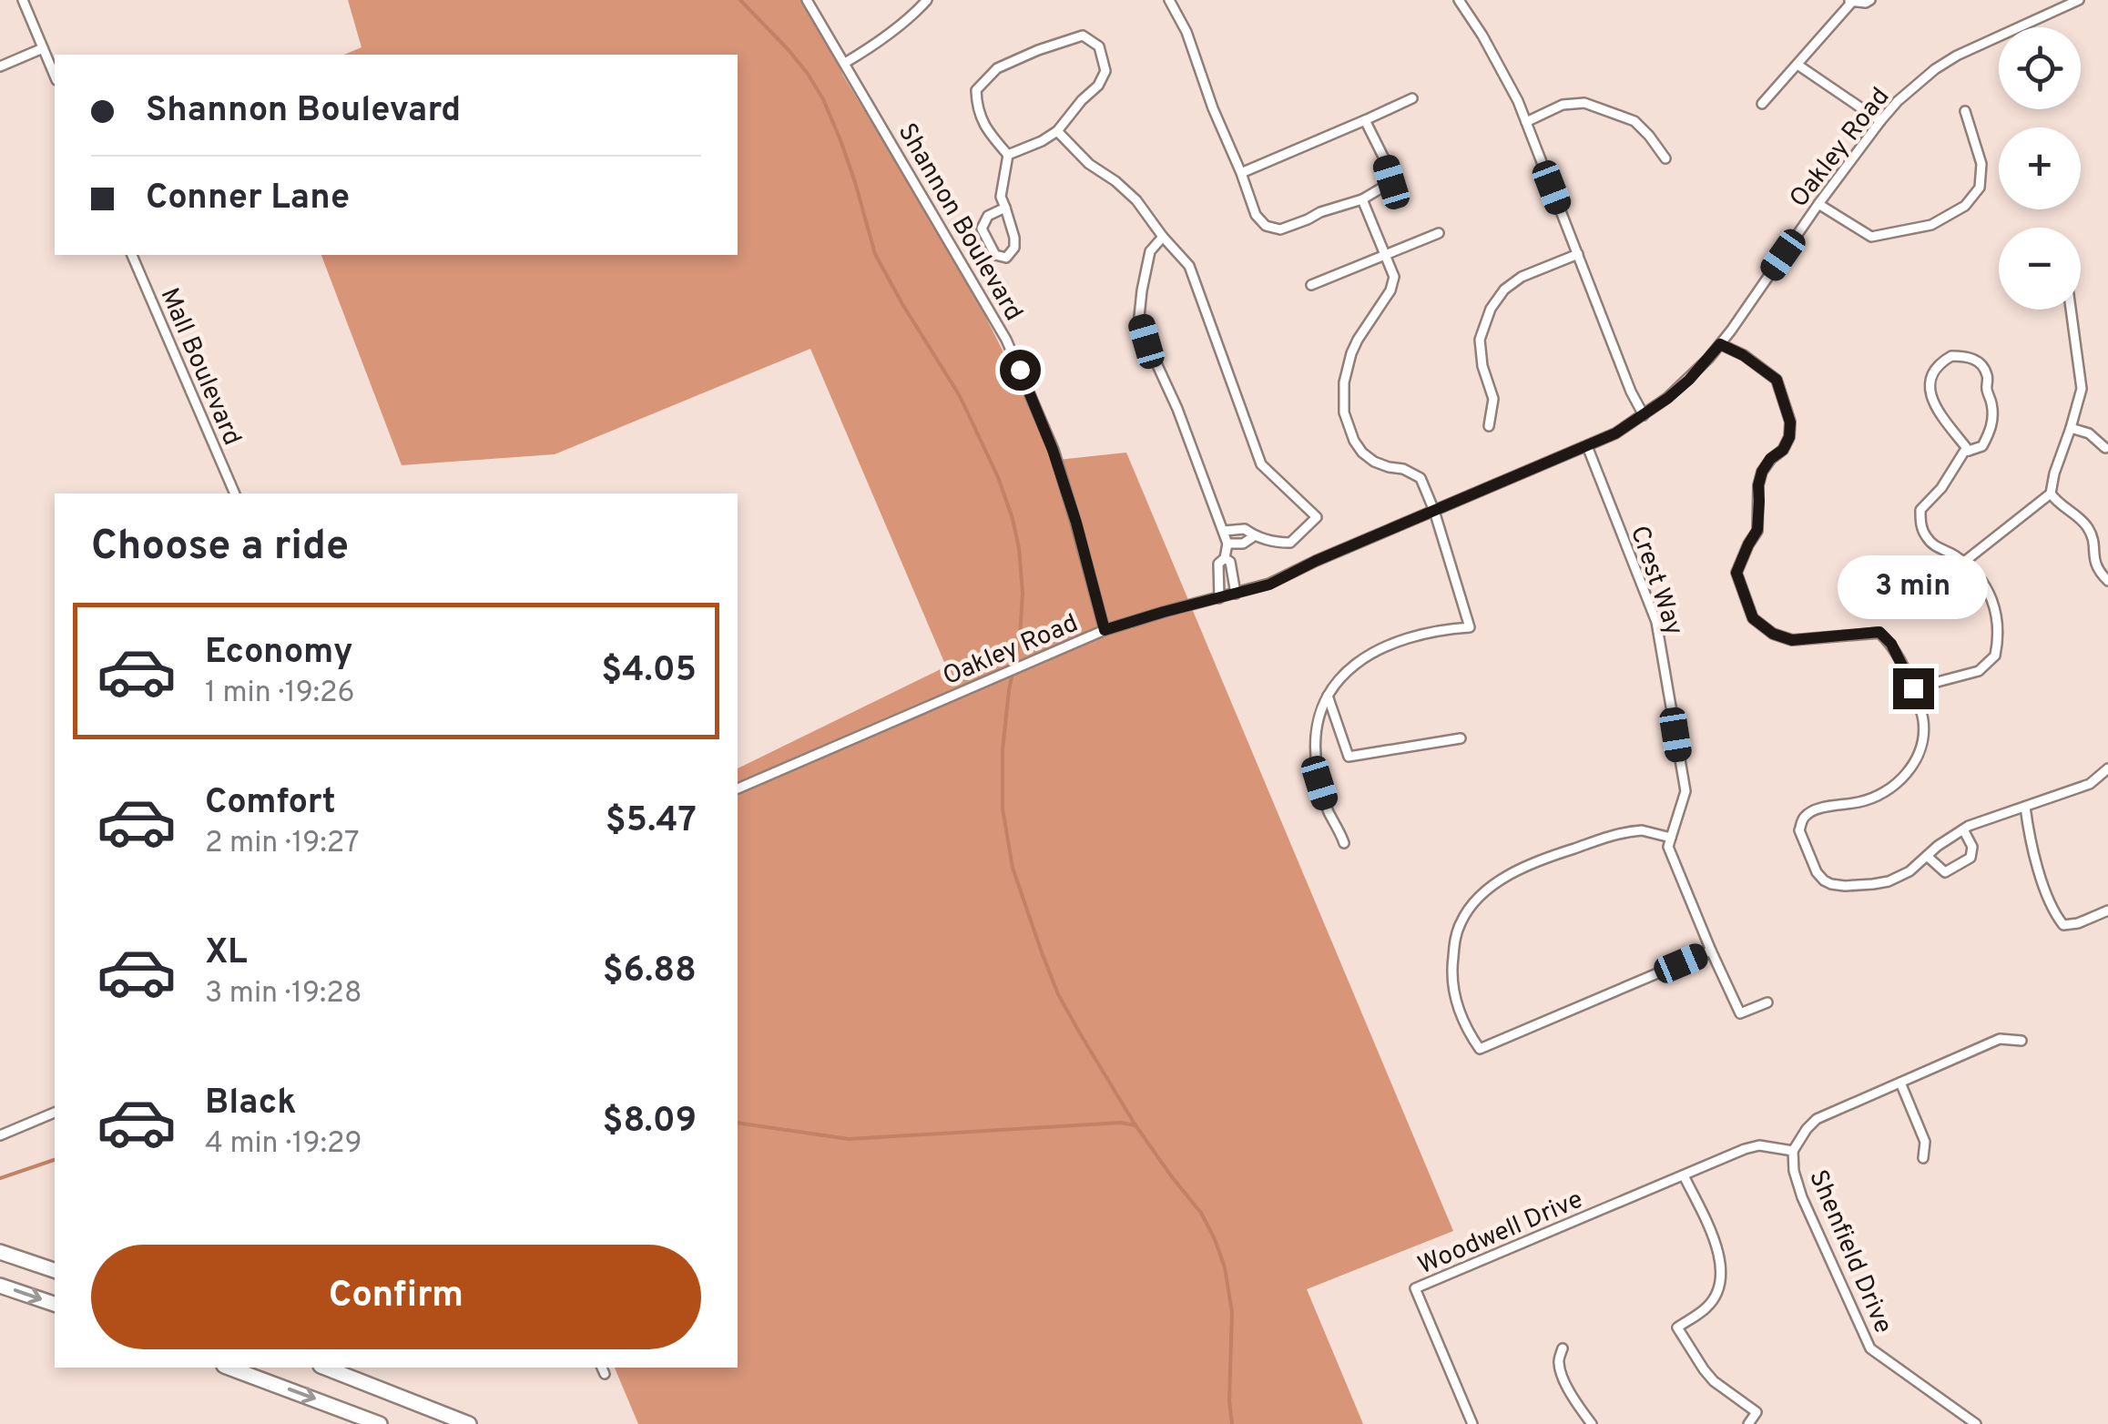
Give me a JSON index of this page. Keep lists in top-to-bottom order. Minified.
{"streets":{"street":["Oakley Road","Shannon Boulevard","Mall Boulevard","Crest Way","Woodwell Drive","Shenfield Drive"]},"crossings":[["Oakley Road","Shannon Boulevard"],["Oakley Road","Crest Way"],["Woodwell Drive","Shenfield Drive"]],"page":{"map_buttons":["+","−"],"banner":["Shannon Boulevard","Conner Lane"],"heading":"Choose a ride","bubble":"3 min","list":[{"name":"Economy","note":"1 min · 19:26","value":"$4.05"},{"name":"Comfort","note":"2 min · 19:27","value":"$5.47"},{"name":"XL","note":"3 min · 19:28","value":"$6.88"},{"name":"Black","note":"4 min · 19:29","value":"$8.09"}],"buttons":"Confirm"}}
